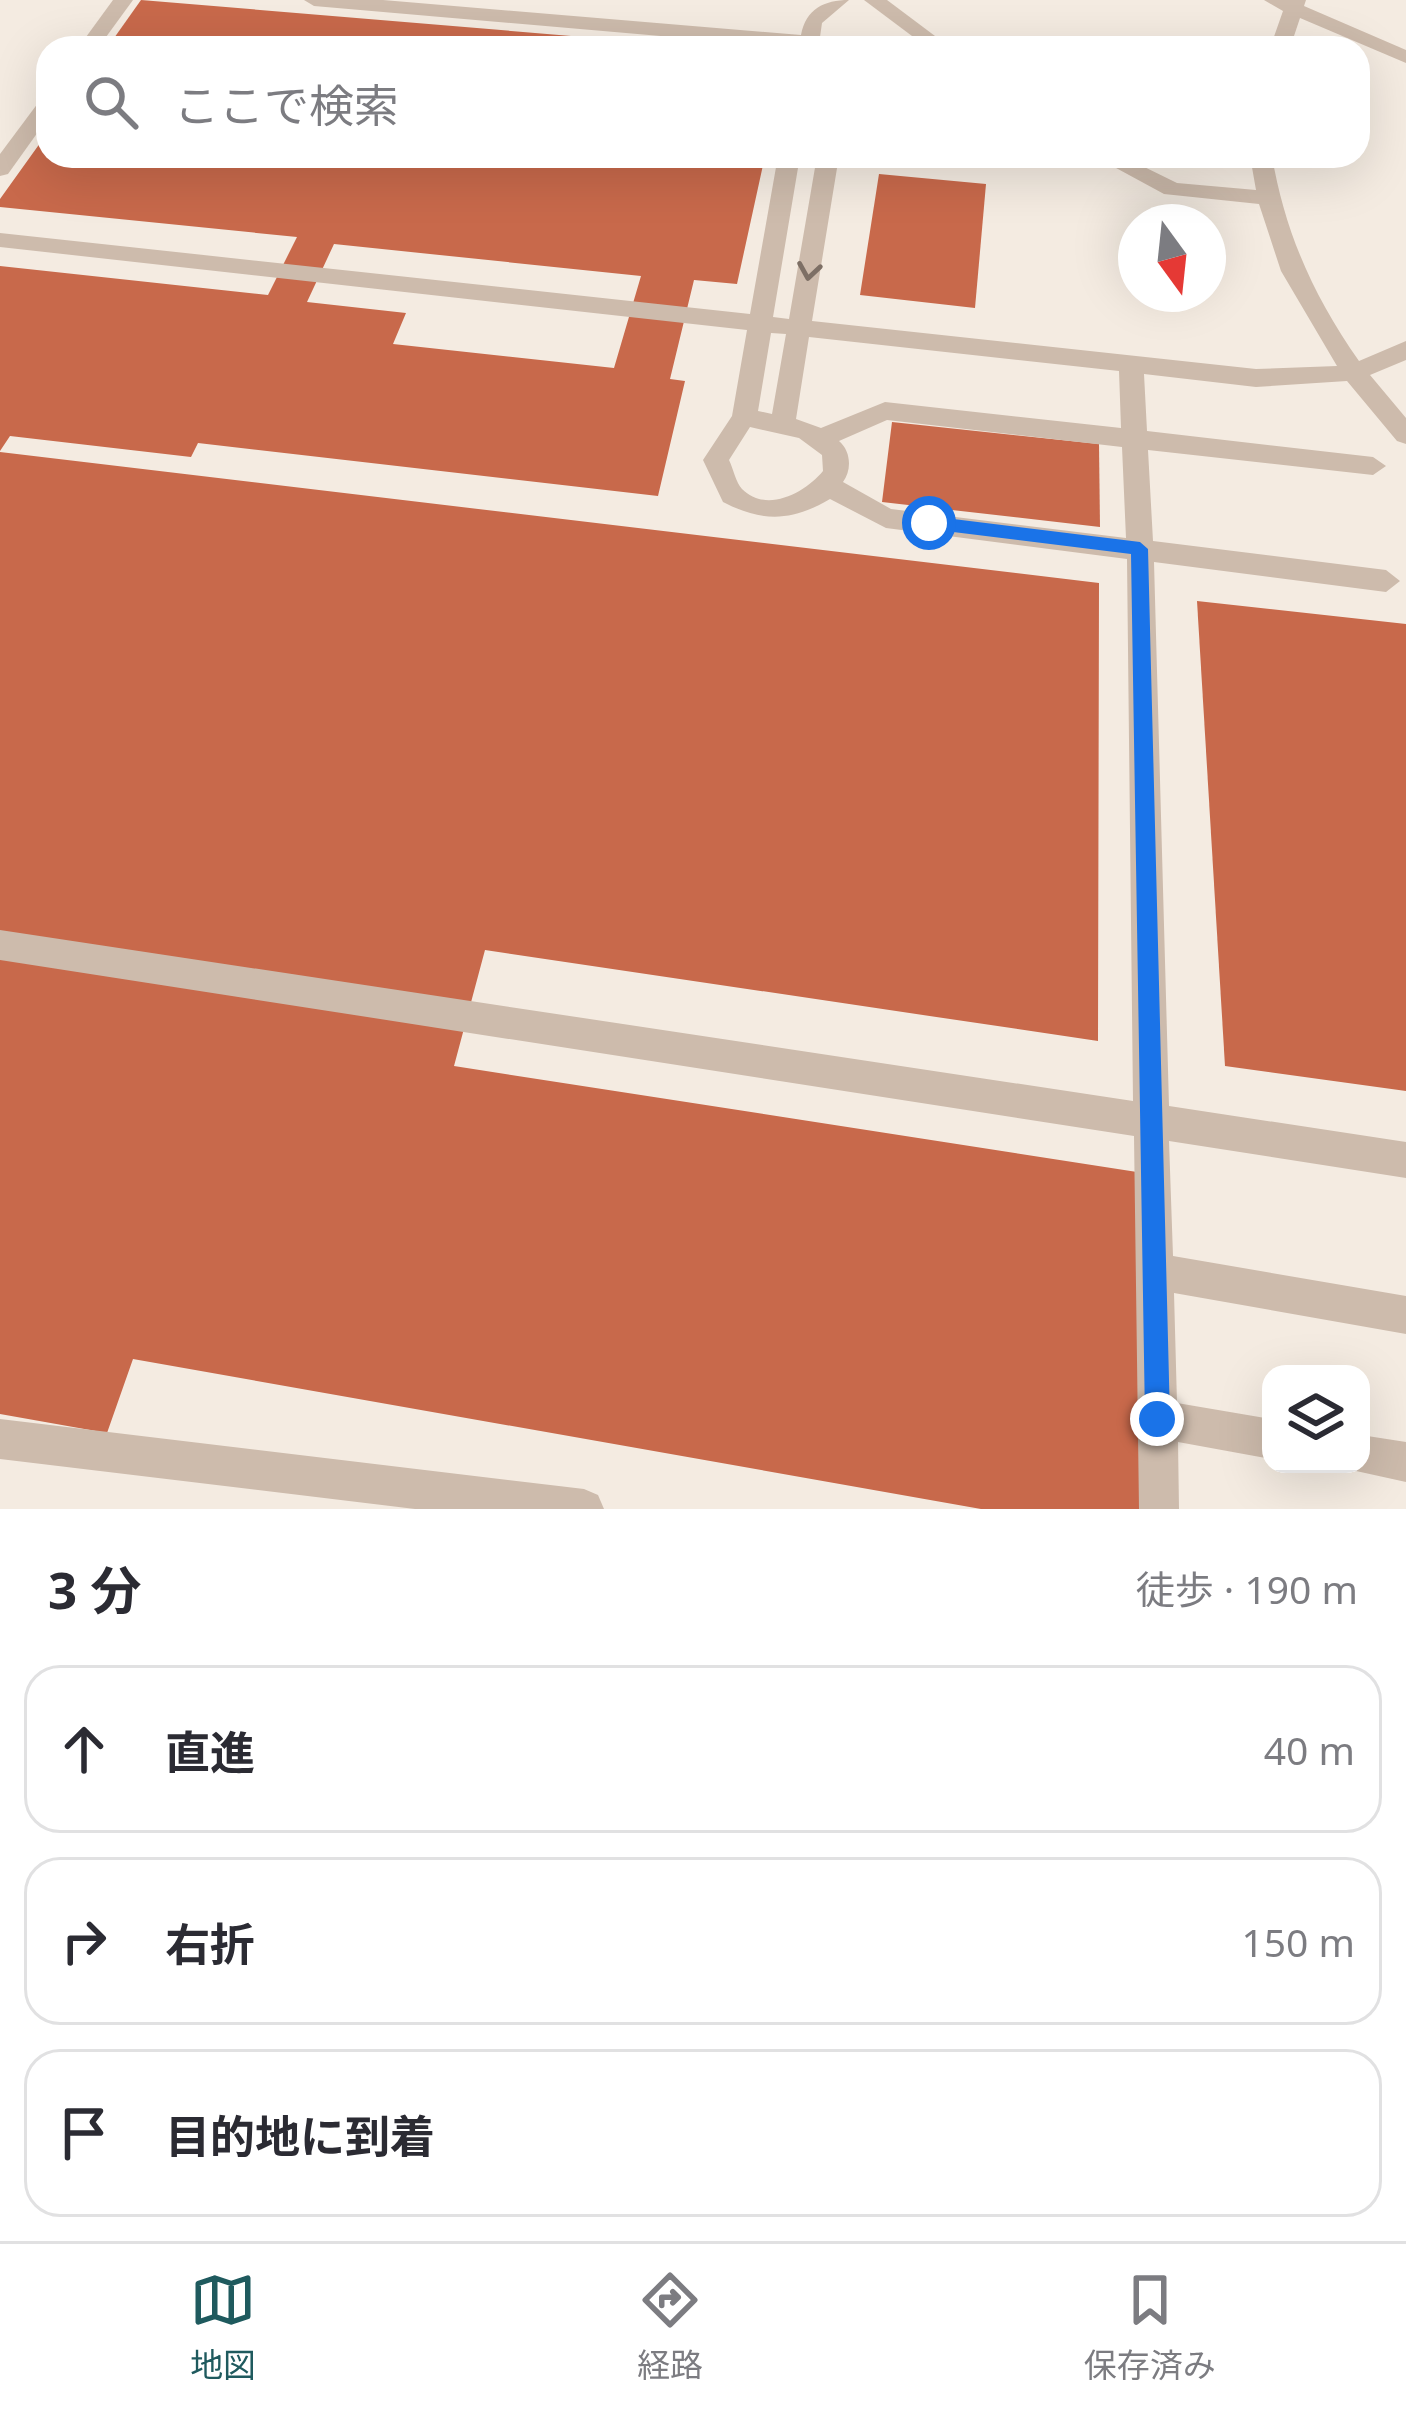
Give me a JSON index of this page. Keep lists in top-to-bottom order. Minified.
{"north":"bottom","page":{"search":"ここで検索","heading":["3 分","徒歩 · 190 m"],"list":[["直進","40 m"],["右折","150 m"],"目的地に到着"],"nav":["地図","経路","保存済み"]}}
